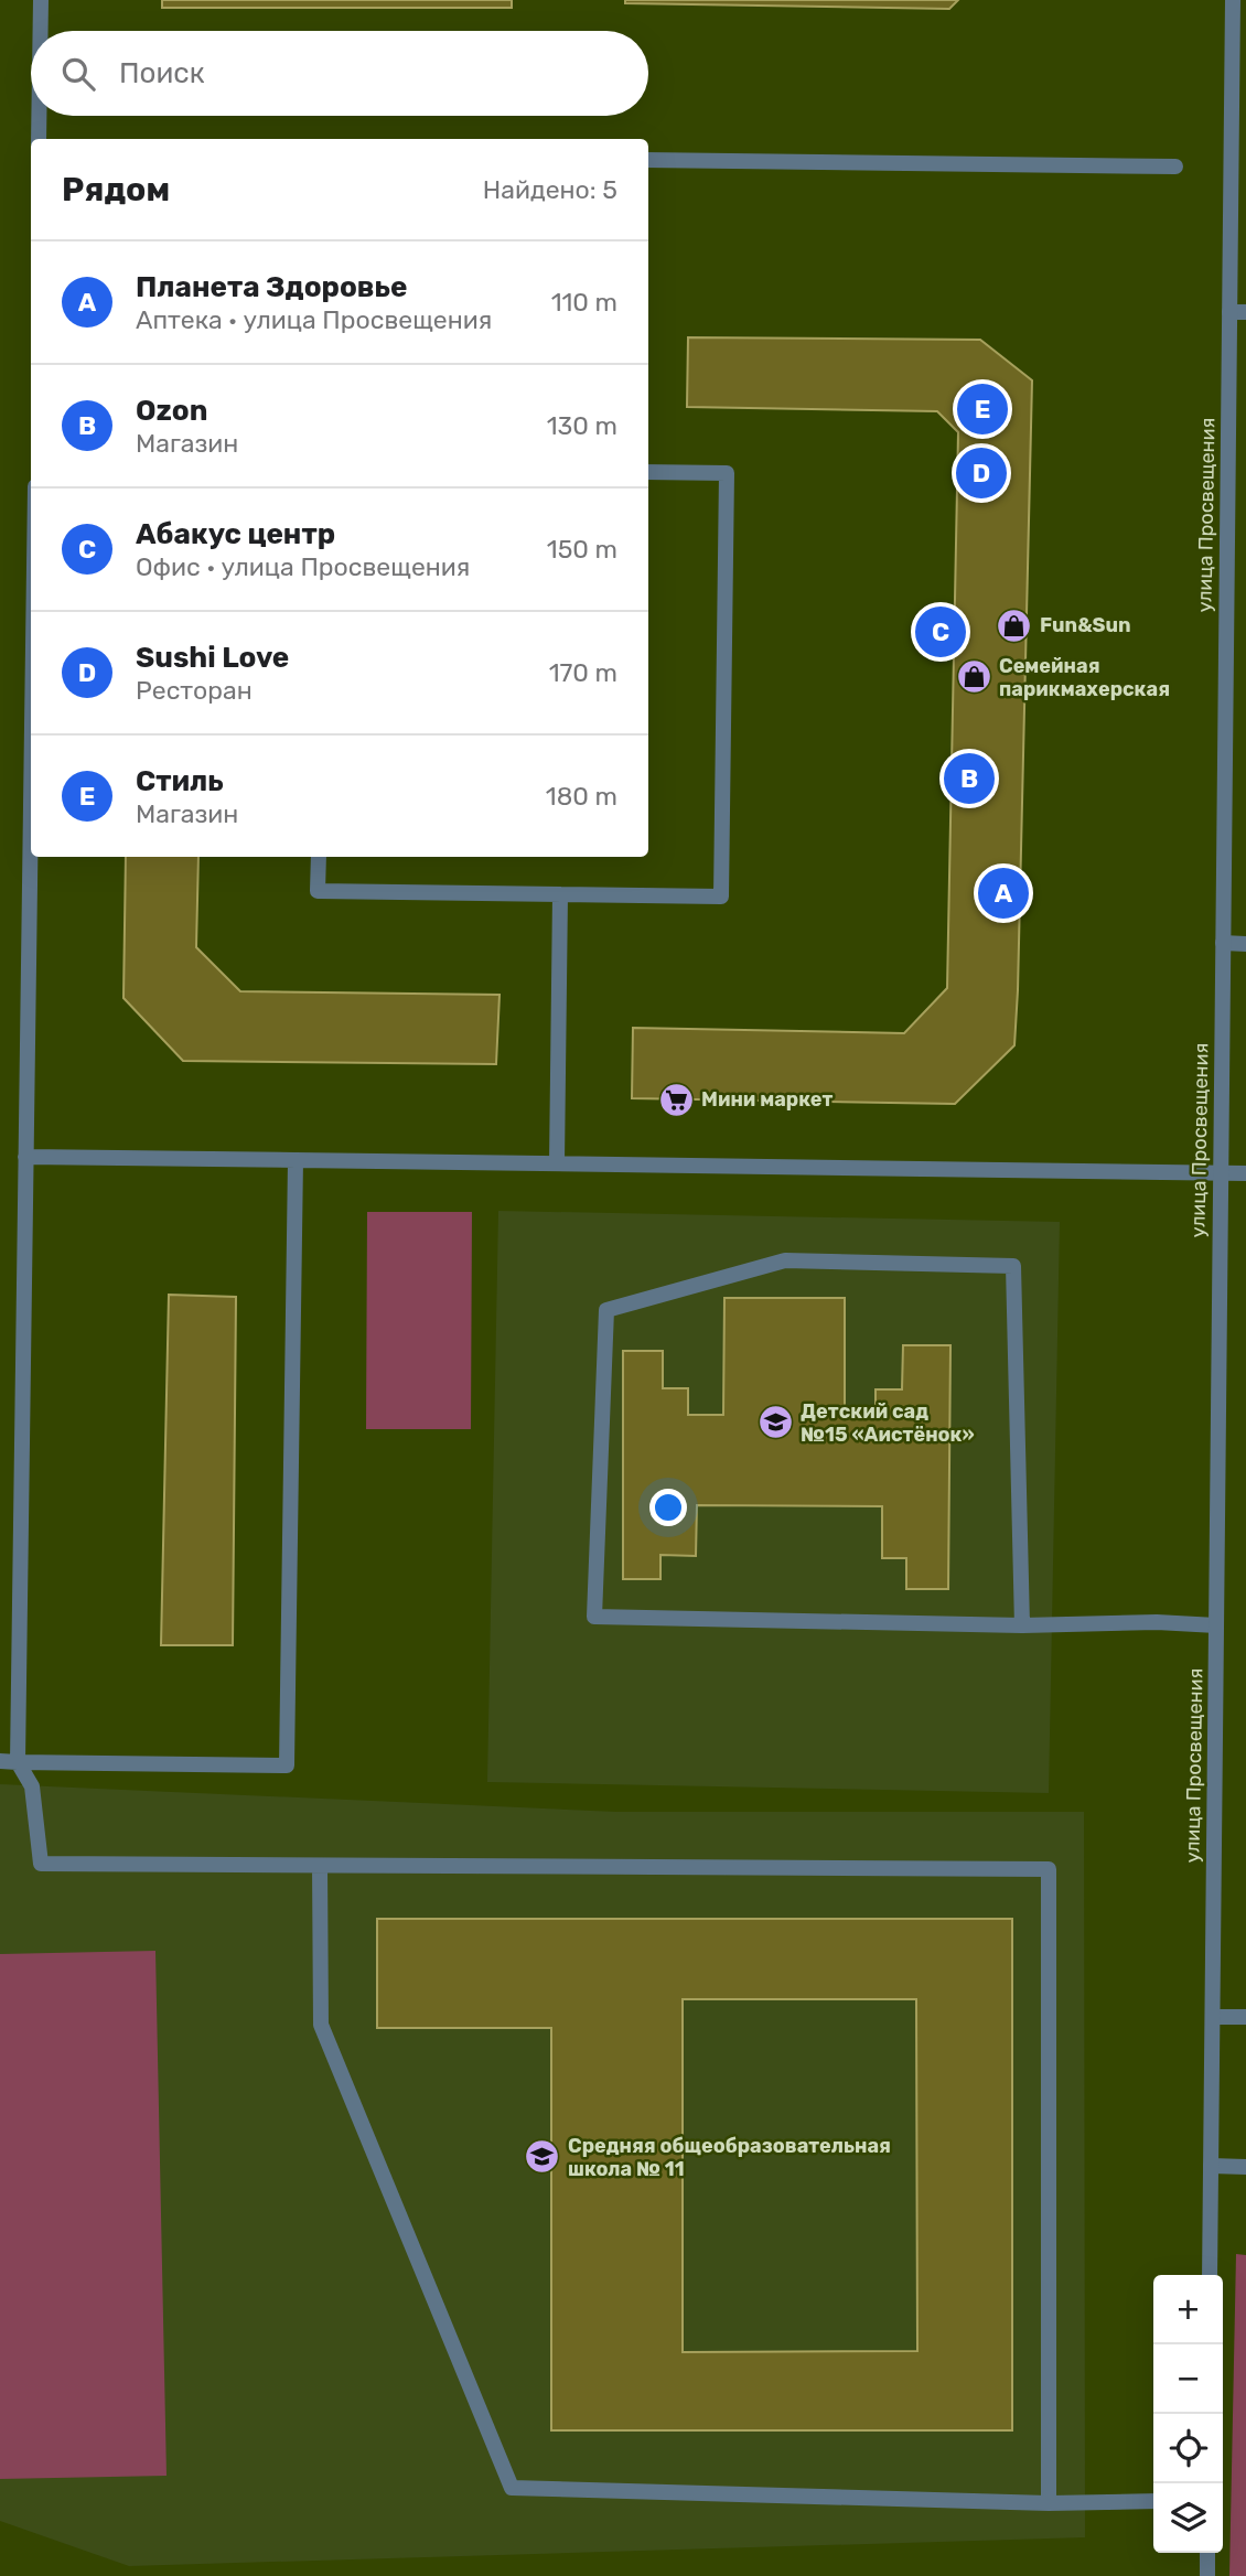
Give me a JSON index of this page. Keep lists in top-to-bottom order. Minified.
{"streets":{"street":["улица Просвещения"]},"places":{"shop":["Fun&Sun","Семейная парикмахерская"],"supermarket":["Мини маркет"],"school or university":["Детский сад №15 «Аистёнок»","Средняя общеобразовательная школа № 11"]},"page":{"search":"Поиск","heading":["Рядом","Найдено: 5"],"list":[{"mark":"A","name":"Планета Здоровье","note":"Аптека · улица Просвещения","value":"110 m"},{"mark":"B","name":"Ozon","note":"Магазин","value":"130 m"},{"mark":"C","name":"Абакус центр","note":"Офис · улица Просвещения","value":"150 m"},{"mark":"D","name":"Sushi Love","note":"Ресторан","value":"170 m"},{"mark":"E","name":"Стиль","note":"Магазин","value":"180 m"}],"pins":["E","D","C","B","A"],"map_buttons":["+","−"]}}
